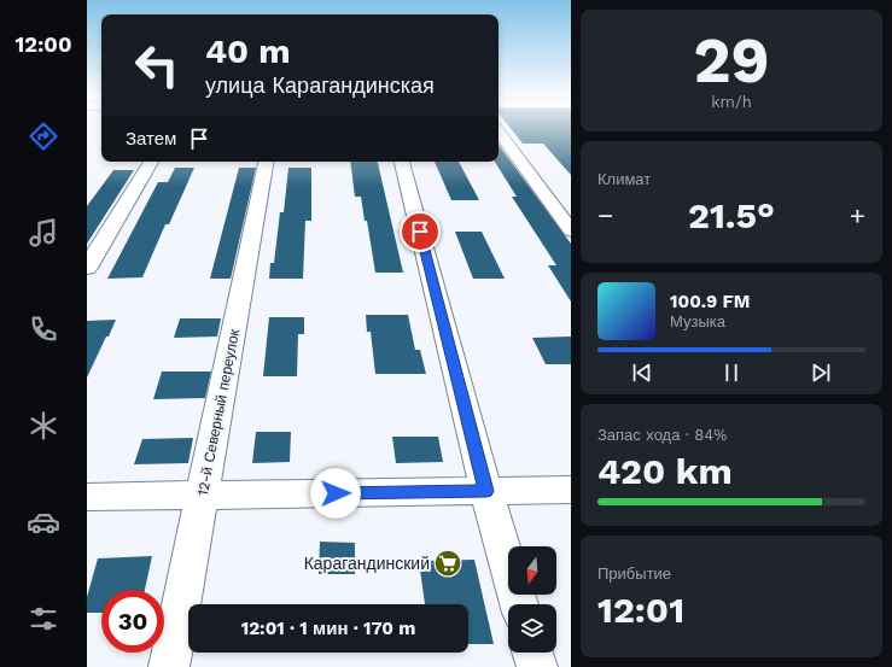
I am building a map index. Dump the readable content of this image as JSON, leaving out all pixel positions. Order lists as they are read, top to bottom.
{
  "streets": {
    "street": ["12-й Северный переулок"]
  },
  "places": {
    "supermarket": ["Карагандинский"]
  },
  "north": "bottom",
  "page": {
    "tabs": "12:00",
    "tile": [
      ["29", "km/h"],
      "Климат",
      ["Запас хода · 84%", "420 km"],
      ["Прибытие", "12:01"]
    ],
    "turn": ["40 m", "улица Карагандинская"],
    "then": "Затем",
    "heat": ["−", "21.5°", "+"],
    "song": ["100.9 FM", "Музыка"],
    "limit": "30",
    "trip": "12:01 · 1 мин · 170 m"
  }
}
